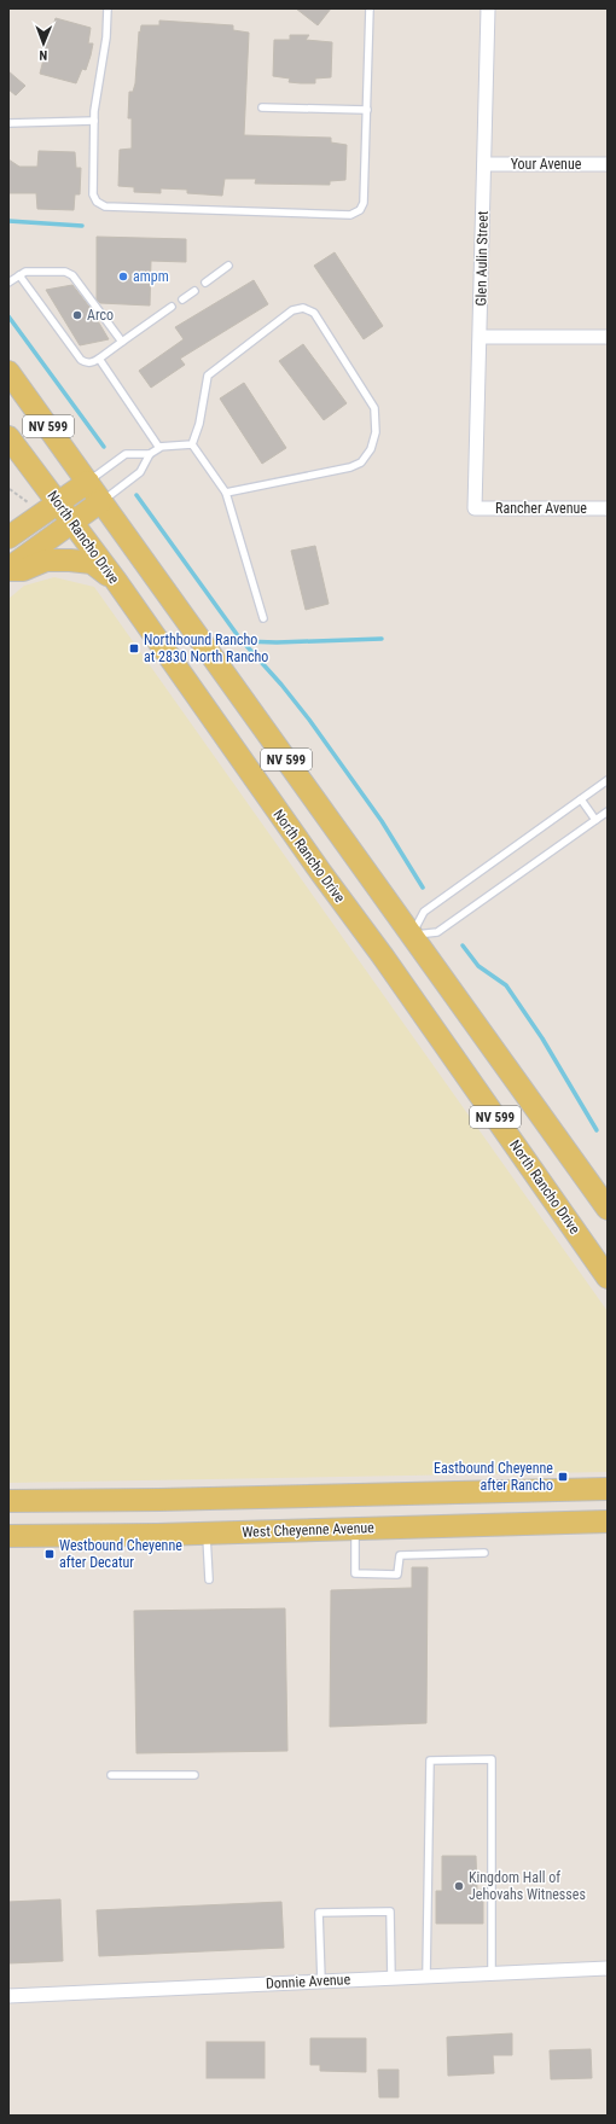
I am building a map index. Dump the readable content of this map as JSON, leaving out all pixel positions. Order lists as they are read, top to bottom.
{
  "streets": {
    "main road": ["NV 599", "North Rancho Drive", "West Cheyenne Avenue"],
    "street": [
      "Your Avenue",
      "Glen Aulin Street",
      "Rancher Avenue",
      "Donnie Avenue"
    ]
  },
  "crossings": [
    ["Your Avenue", "Glen Aulin Street"],
    ["Glen Aulin Street", "Rancher Avenue"]
  ],
  "places": {
    "other": ["ampm", "Arco", "Kingdom Hall of Jehovahs Witnesses"],
    "transit": ["Northbound Rancho at 2830 North Rancho", "Eastbound Cheyenne after Rancho", "Westbound Cheyenne after Decatur"]
  },
  "north": "bottom"
}
